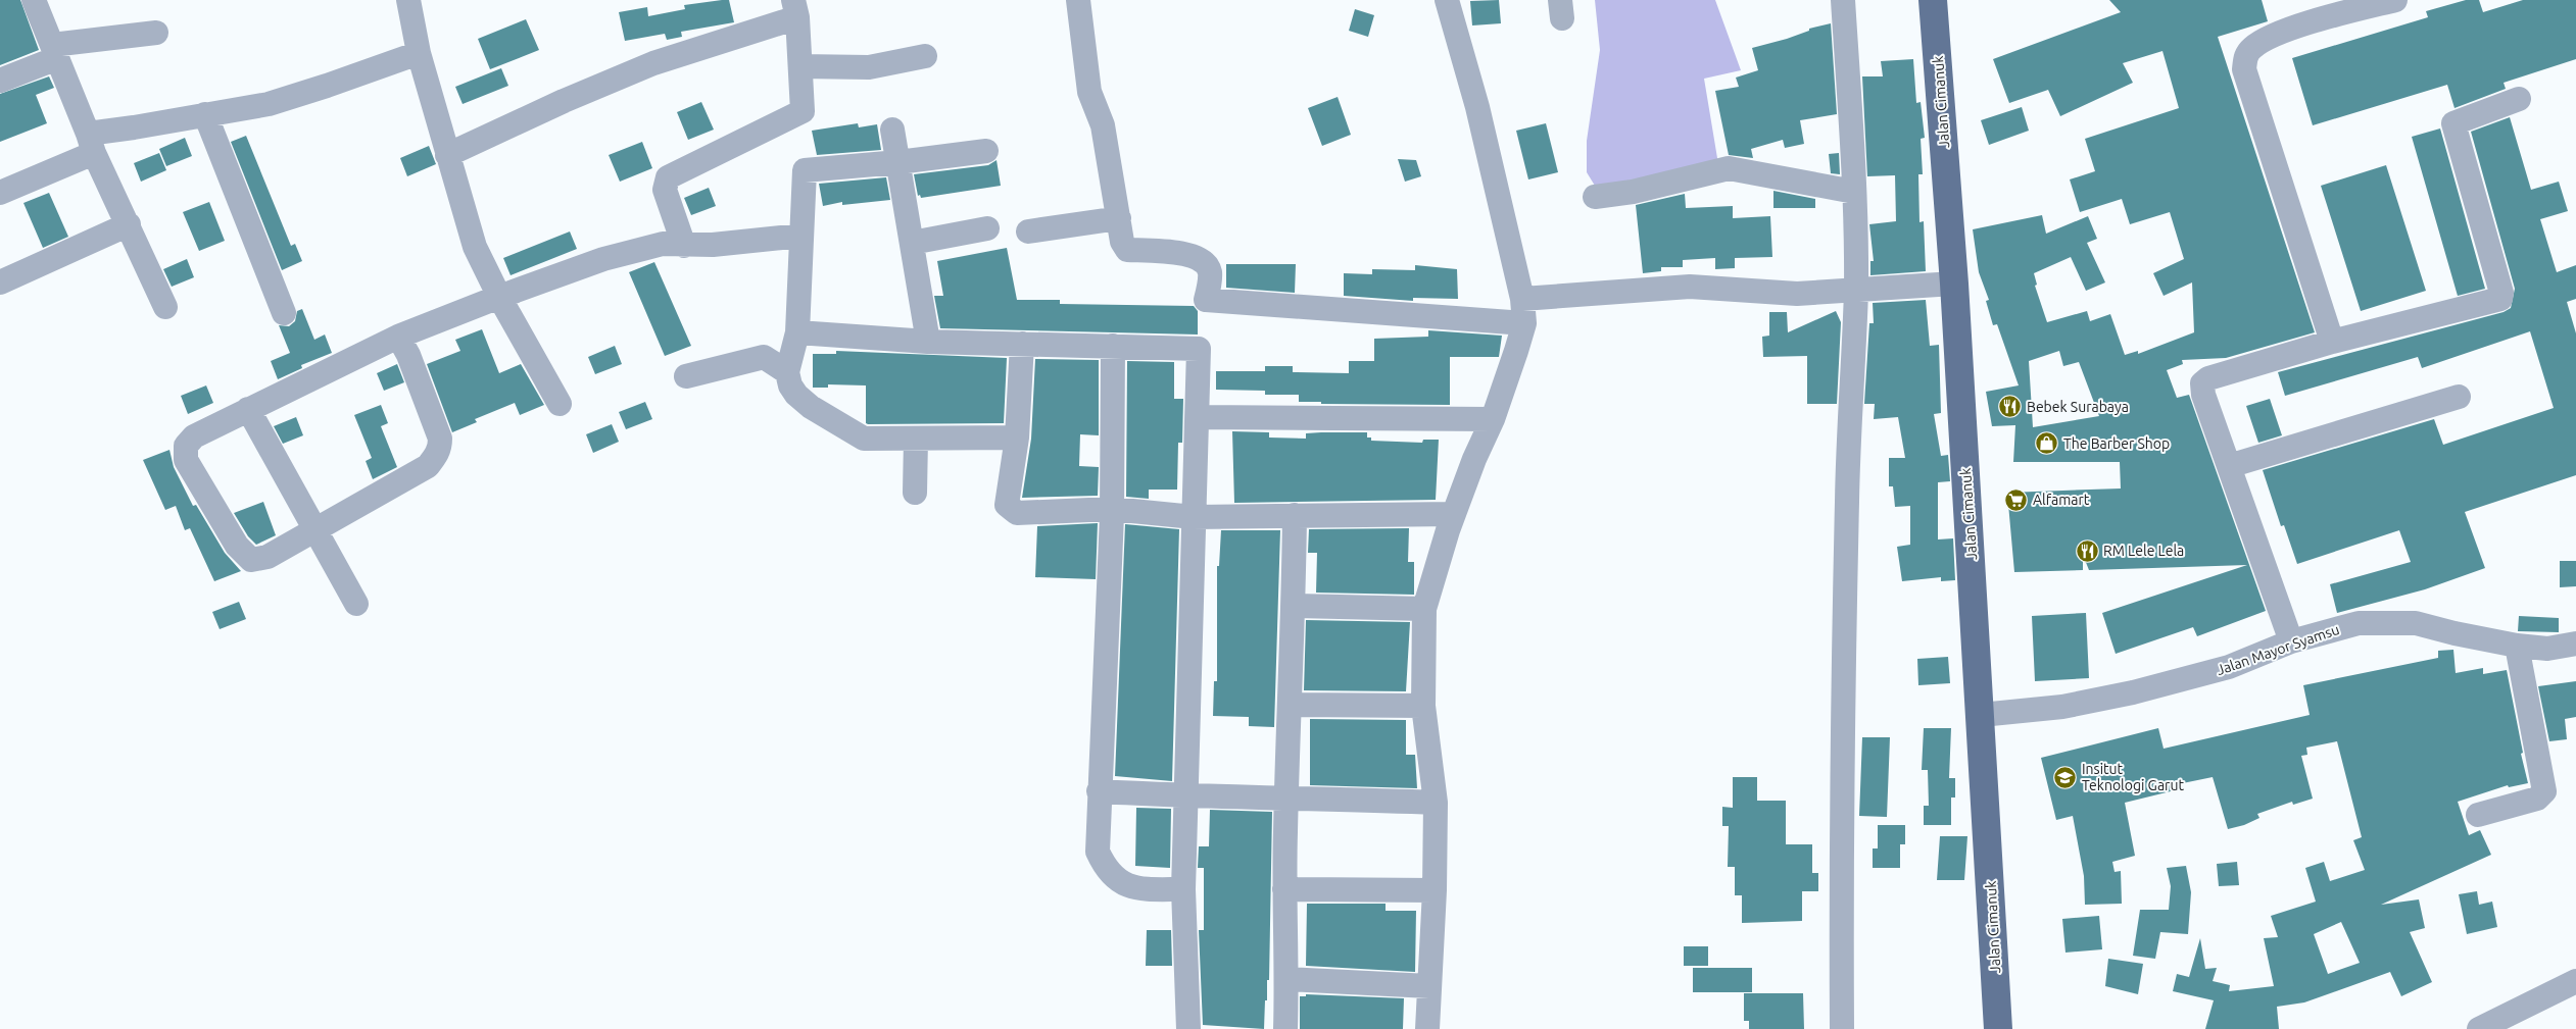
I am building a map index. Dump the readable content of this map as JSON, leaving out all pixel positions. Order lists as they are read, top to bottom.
{
  "streets": {
    "main road": ["Jalan Cimanuk"],
    "street": ["Jalan Mayor Syamsu"]
  },
  "crossings": [
    ["Jalan Cimanuk", "Jalan Mayor Syamsu"]
  ],
  "places": {
    "restaurant": ["Bebek Surabaya", "RM Lele Lela"],
    "shop": ["The Barber Shop"],
    "supermarket": ["Alfamart"],
    "school or university": ["Insitut Teknologi Garut"]
  }
}
